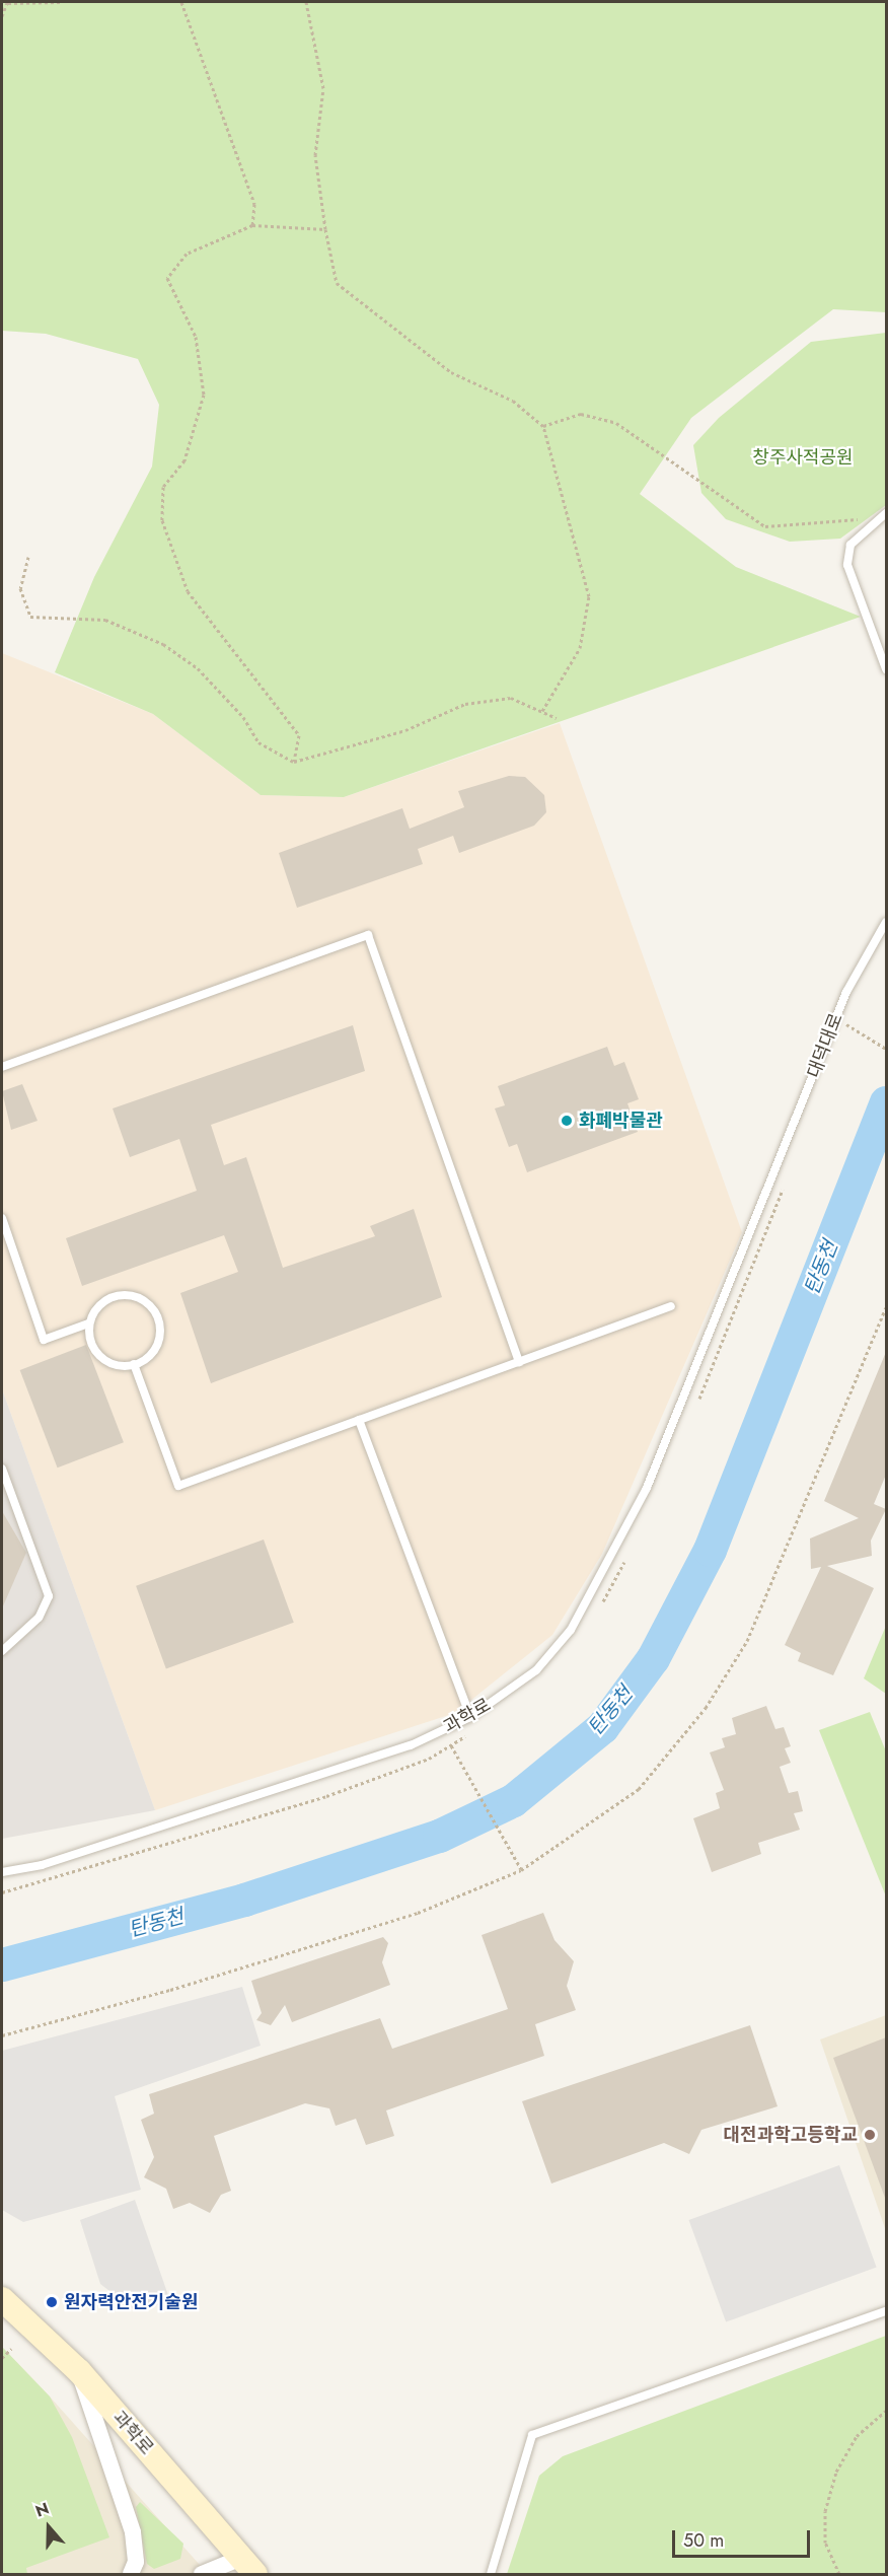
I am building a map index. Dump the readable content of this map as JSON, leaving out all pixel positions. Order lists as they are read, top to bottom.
{
  "streets": {
    "main road": ["과학로"],
    "lane": ["대덕대로"]
  },
  "crossings": [
    ["대덕대로", "과학로"]
  ],
  "water": ["탄동천"],
  "parks": ["창주사적공원"],
  "places": ["화폐박물관", "대전과학고등학교", "원자력안전기술원"],
  "scale_bar": "50 m",
  "north": "top"
}
